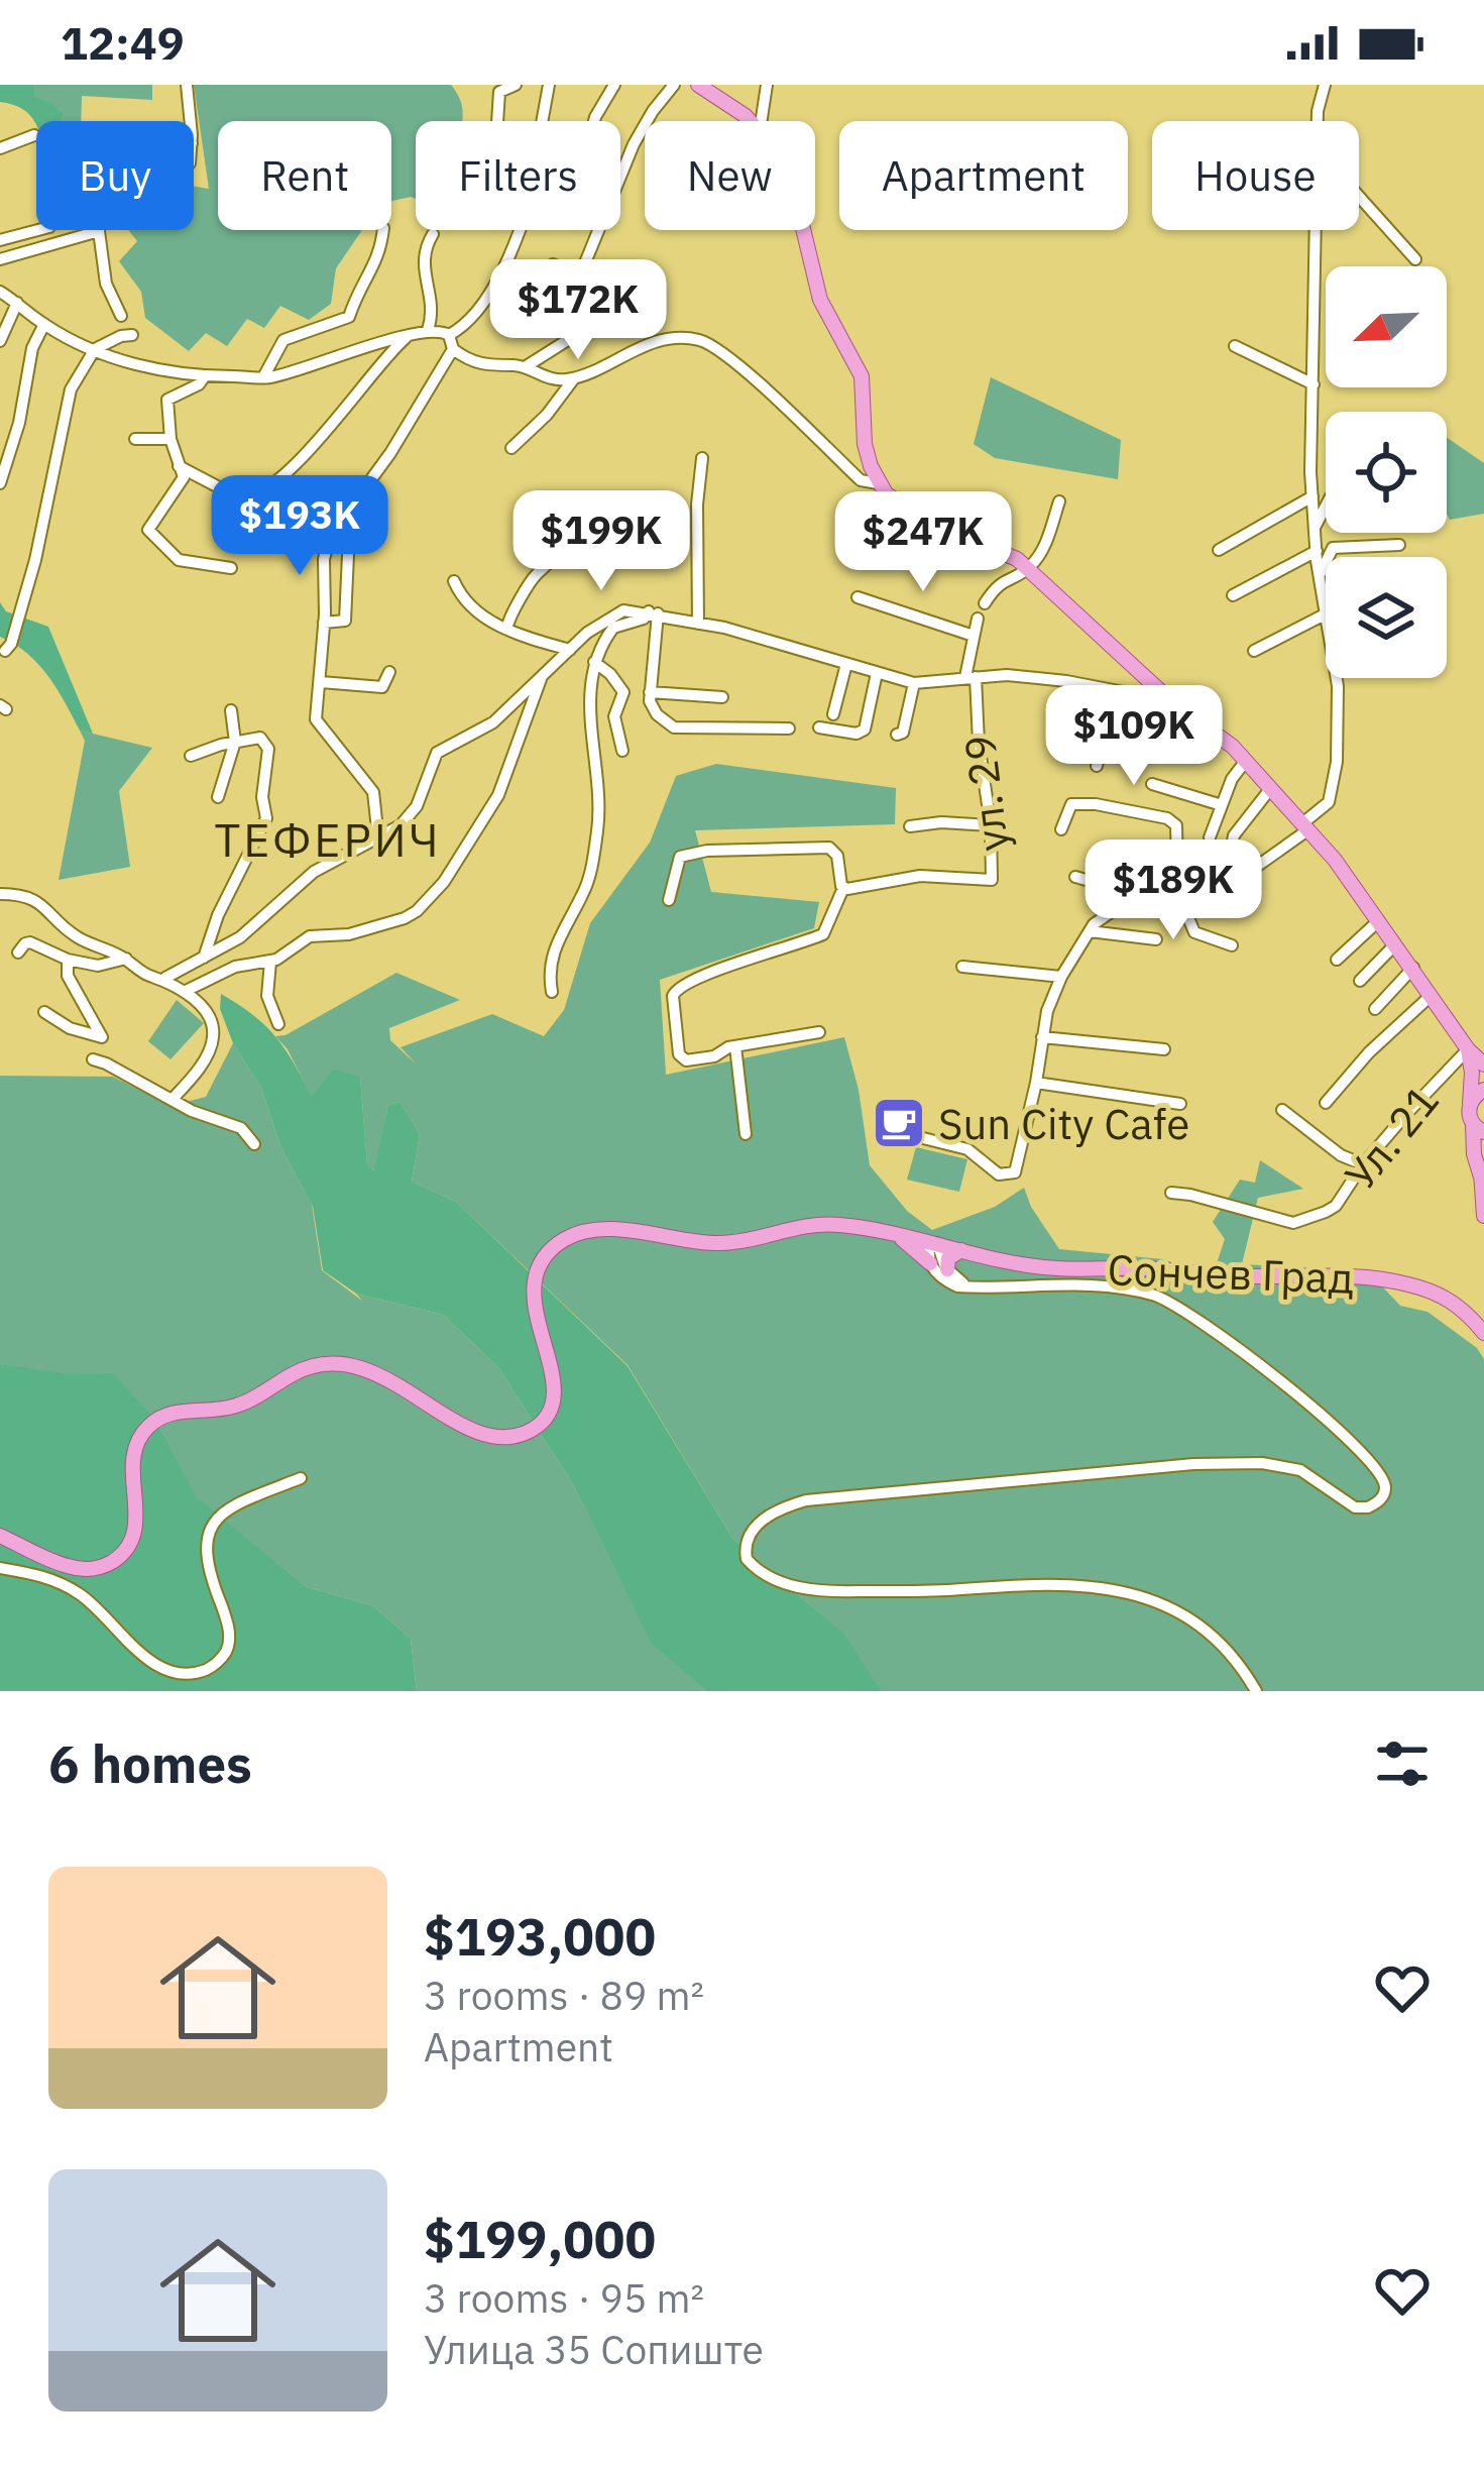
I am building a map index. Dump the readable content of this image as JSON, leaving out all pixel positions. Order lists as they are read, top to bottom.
{
  "streets": {
    "main road": ["Сончев Град"],
    "street": ["ул. 29", "Ул. 21"]
  },
  "districts": ["ТЕФЕРИЧ"],
  "places": {
    "cafe": ["Sun City Cafe"]
  },
  "north": "bottom left",
  "page": {
    "status": "12:49",
    "chip": [
      "Buy",
      "Rent",
      "Filters",
      "New",
      "Apartment",
      "House"
    ],
    "price": [
      "$172K",
      "$193K",
      "$199K",
      "$247K",
      "$109K",
      "$189K"
    ],
    "heading": "6 homes",
    "list": [
      {
        "name": "$193,000",
        "note": "3 rooms · 89 m² · Apartment"
      },
      {
        "name": "$199,000",
        "note": "3 rooms · 95 m² · Улица 35 Сопиште"
      }
    ]
  }
}
